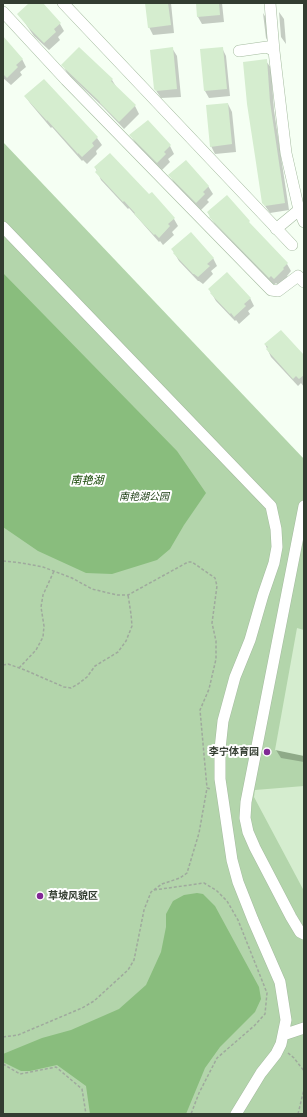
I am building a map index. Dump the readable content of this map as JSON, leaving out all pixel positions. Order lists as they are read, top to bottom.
{
  "water": ["南艳湖"],
  "parks": ["南艳湖公园"],
  "places": ["李宁体育园", "草坡风貌区"]
}
